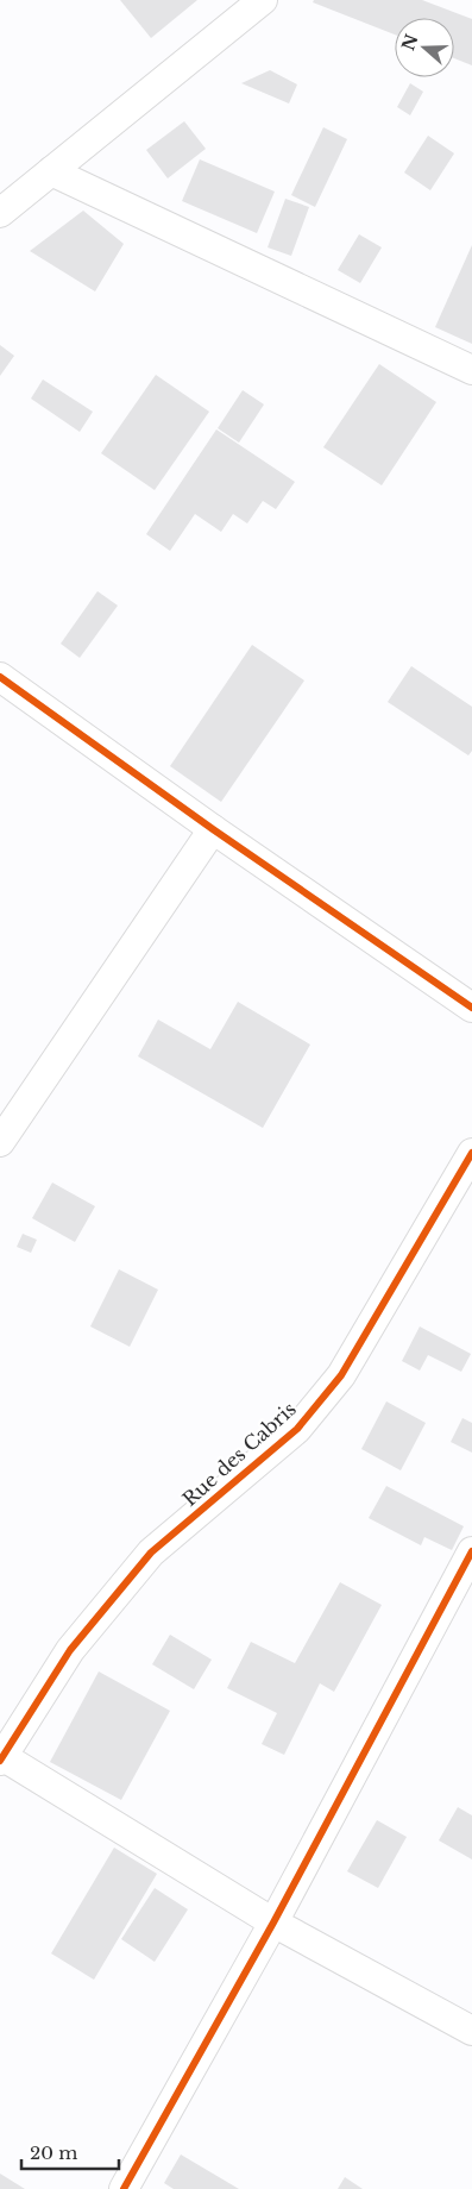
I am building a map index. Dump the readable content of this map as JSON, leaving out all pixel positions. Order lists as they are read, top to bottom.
{
  "streets": {
    "street": ["Rue des Cabris"]
  },
  "scale_bar": "20 m",
  "north": "left"
}
